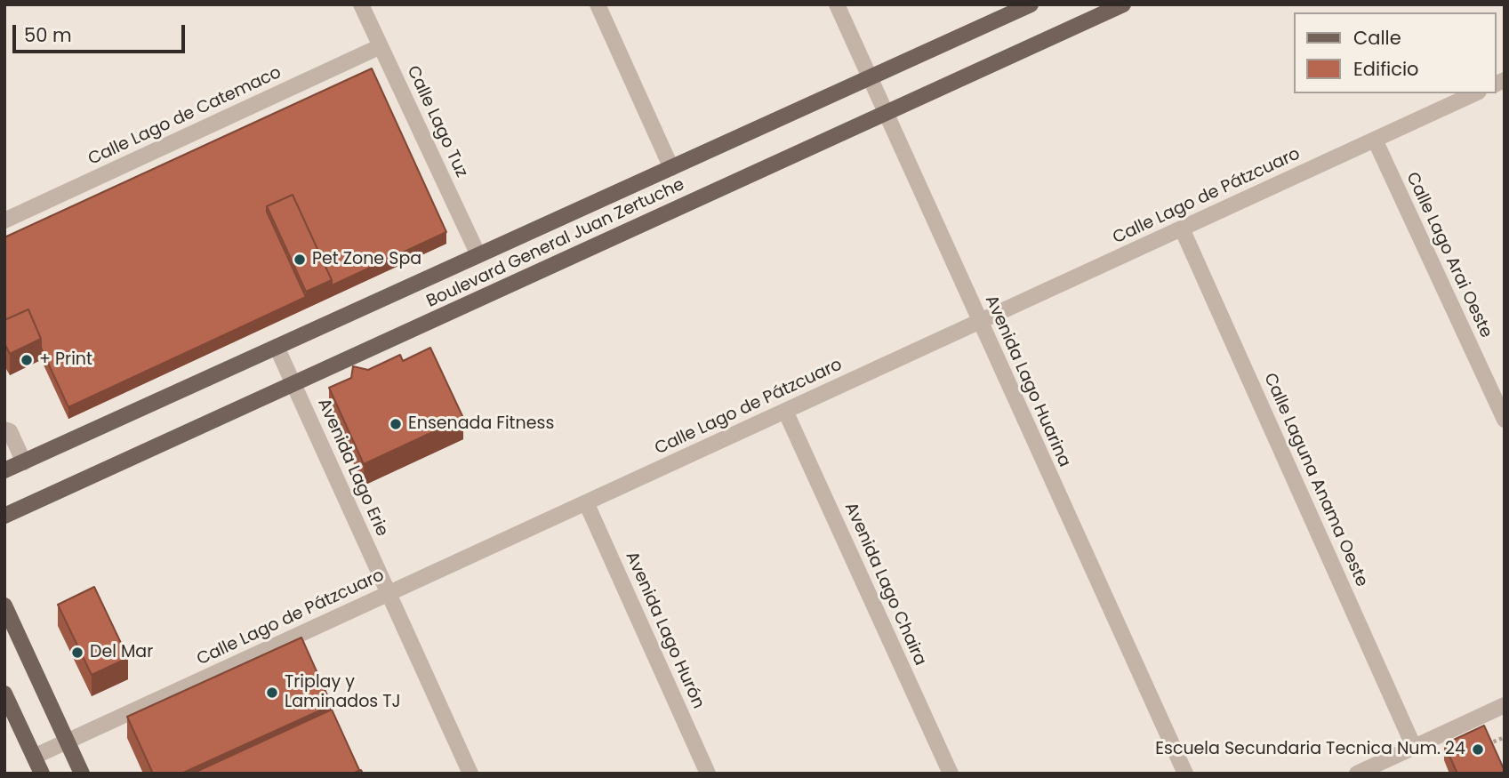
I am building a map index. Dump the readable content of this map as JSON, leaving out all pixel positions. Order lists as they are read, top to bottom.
{
  "streets": {
    "main road": ["Boulevard General Juan Zertuche"],
    "street": [
      "Calle Lago de Catemaco",
      "Calle Lago Tuz",
      "Calle Lago de Pátzcuaro",
      "Calle Lago Arai Oeste",
      "Avenida Lago Huarina",
      "Avenida Lago Erie",
      "Calle Laguna Anama Oeste",
      "Avenida Lago Chaira",
      "Avenida Lago Hurón"
    ]
  },
  "crossings": [
    ["Calle Lago de Catemaco", "Calle Lago Tuz"],
    ["Calle Lago Tuz", "Boulevard General Juan Zertuche"],
    ["Calle Lago de Pátzcuaro", "Calle Lago Arai Oeste"],
    ["Calle Lago de Pátzcuaro", "Avenida Lago Huarina"],
    ["Calle Lago de Pátzcuaro", "Avenida Lago Erie"],
    ["Calle Lago de Pátzcuaro", "Calle Laguna Anama Oeste"],
    ["Calle Lago de Pátzcuaro", "Avenida Lago Chaira"],
    ["Calle Lago de Pátzcuaro", "Avenida Lago Hurón"],
    ["Boulevard General Juan Zertuche", "Avenida Lago Huarina"],
    ["Boulevard General Juan Zertuche", "Avenida Lago Erie"]
  ],
  "places": [
    "Pet Zone Spa",
    "+ Print",
    "Ensenada Fitness",
    "Del Mar",
    "Triplay y Laminados TJ",
    "Escuela Secundaria Tecnica Num. 24"
  ],
  "legend": ["Calle", "Edificio"],
  "scale_bar": "50 m"
}
